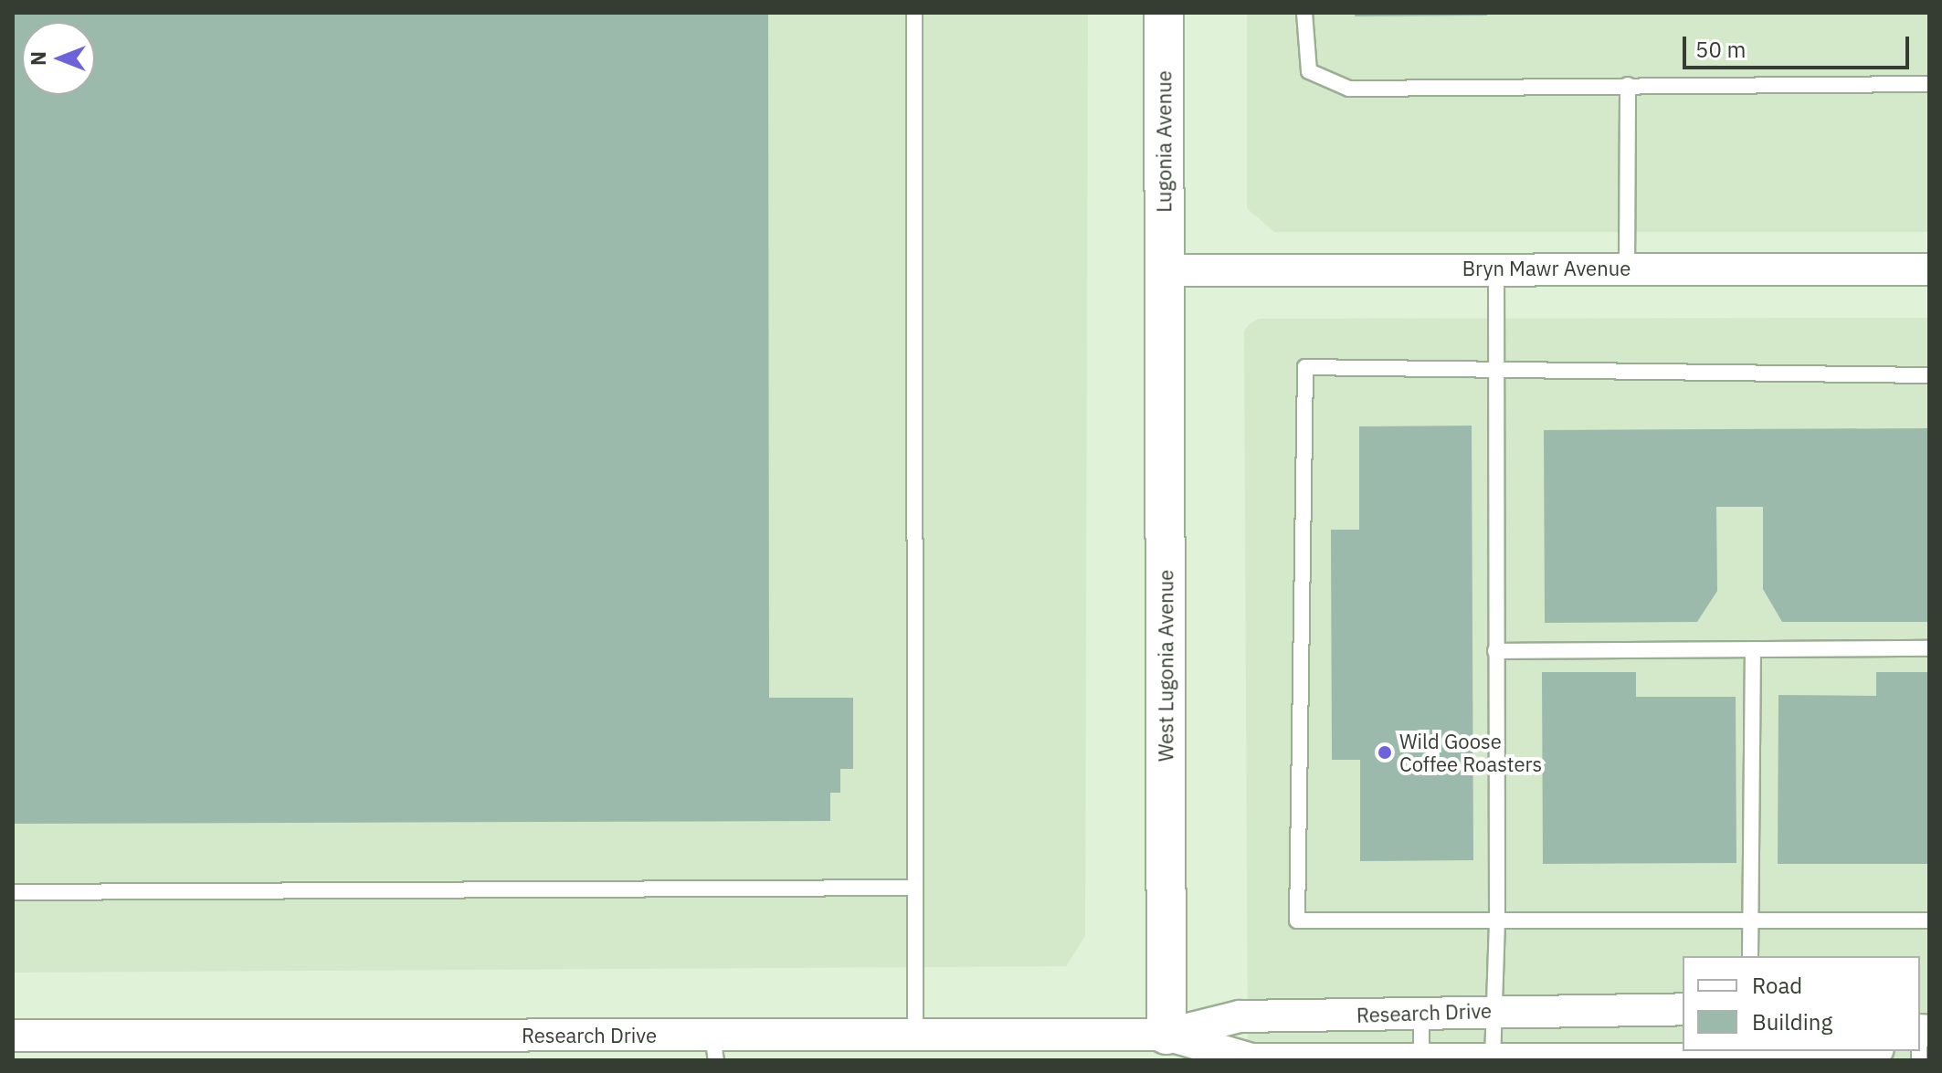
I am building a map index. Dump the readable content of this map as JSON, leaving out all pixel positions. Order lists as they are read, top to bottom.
{
  "streets": {
    "street": [
      "Lugonia Avenue",
      "Bryn Mawr Avenue",
      "West Lugonia Avenue",
      "Research Drive"
    ]
  },
  "crossings": [
    ["Lugonia Avenue", "Bryn Mawr Avenue"],
    ["Lugonia Avenue", "West Lugonia Avenue"],
    ["Bryn Mawr Avenue", "West Lugonia Avenue"],
    ["West Lugonia Avenue", "Research Drive"]
  ],
  "places": ["Wild Goose Coffee Roasters"],
  "legend": ["Road", "Building"],
  "scale_bar": "50 m",
  "north": "left"
}
